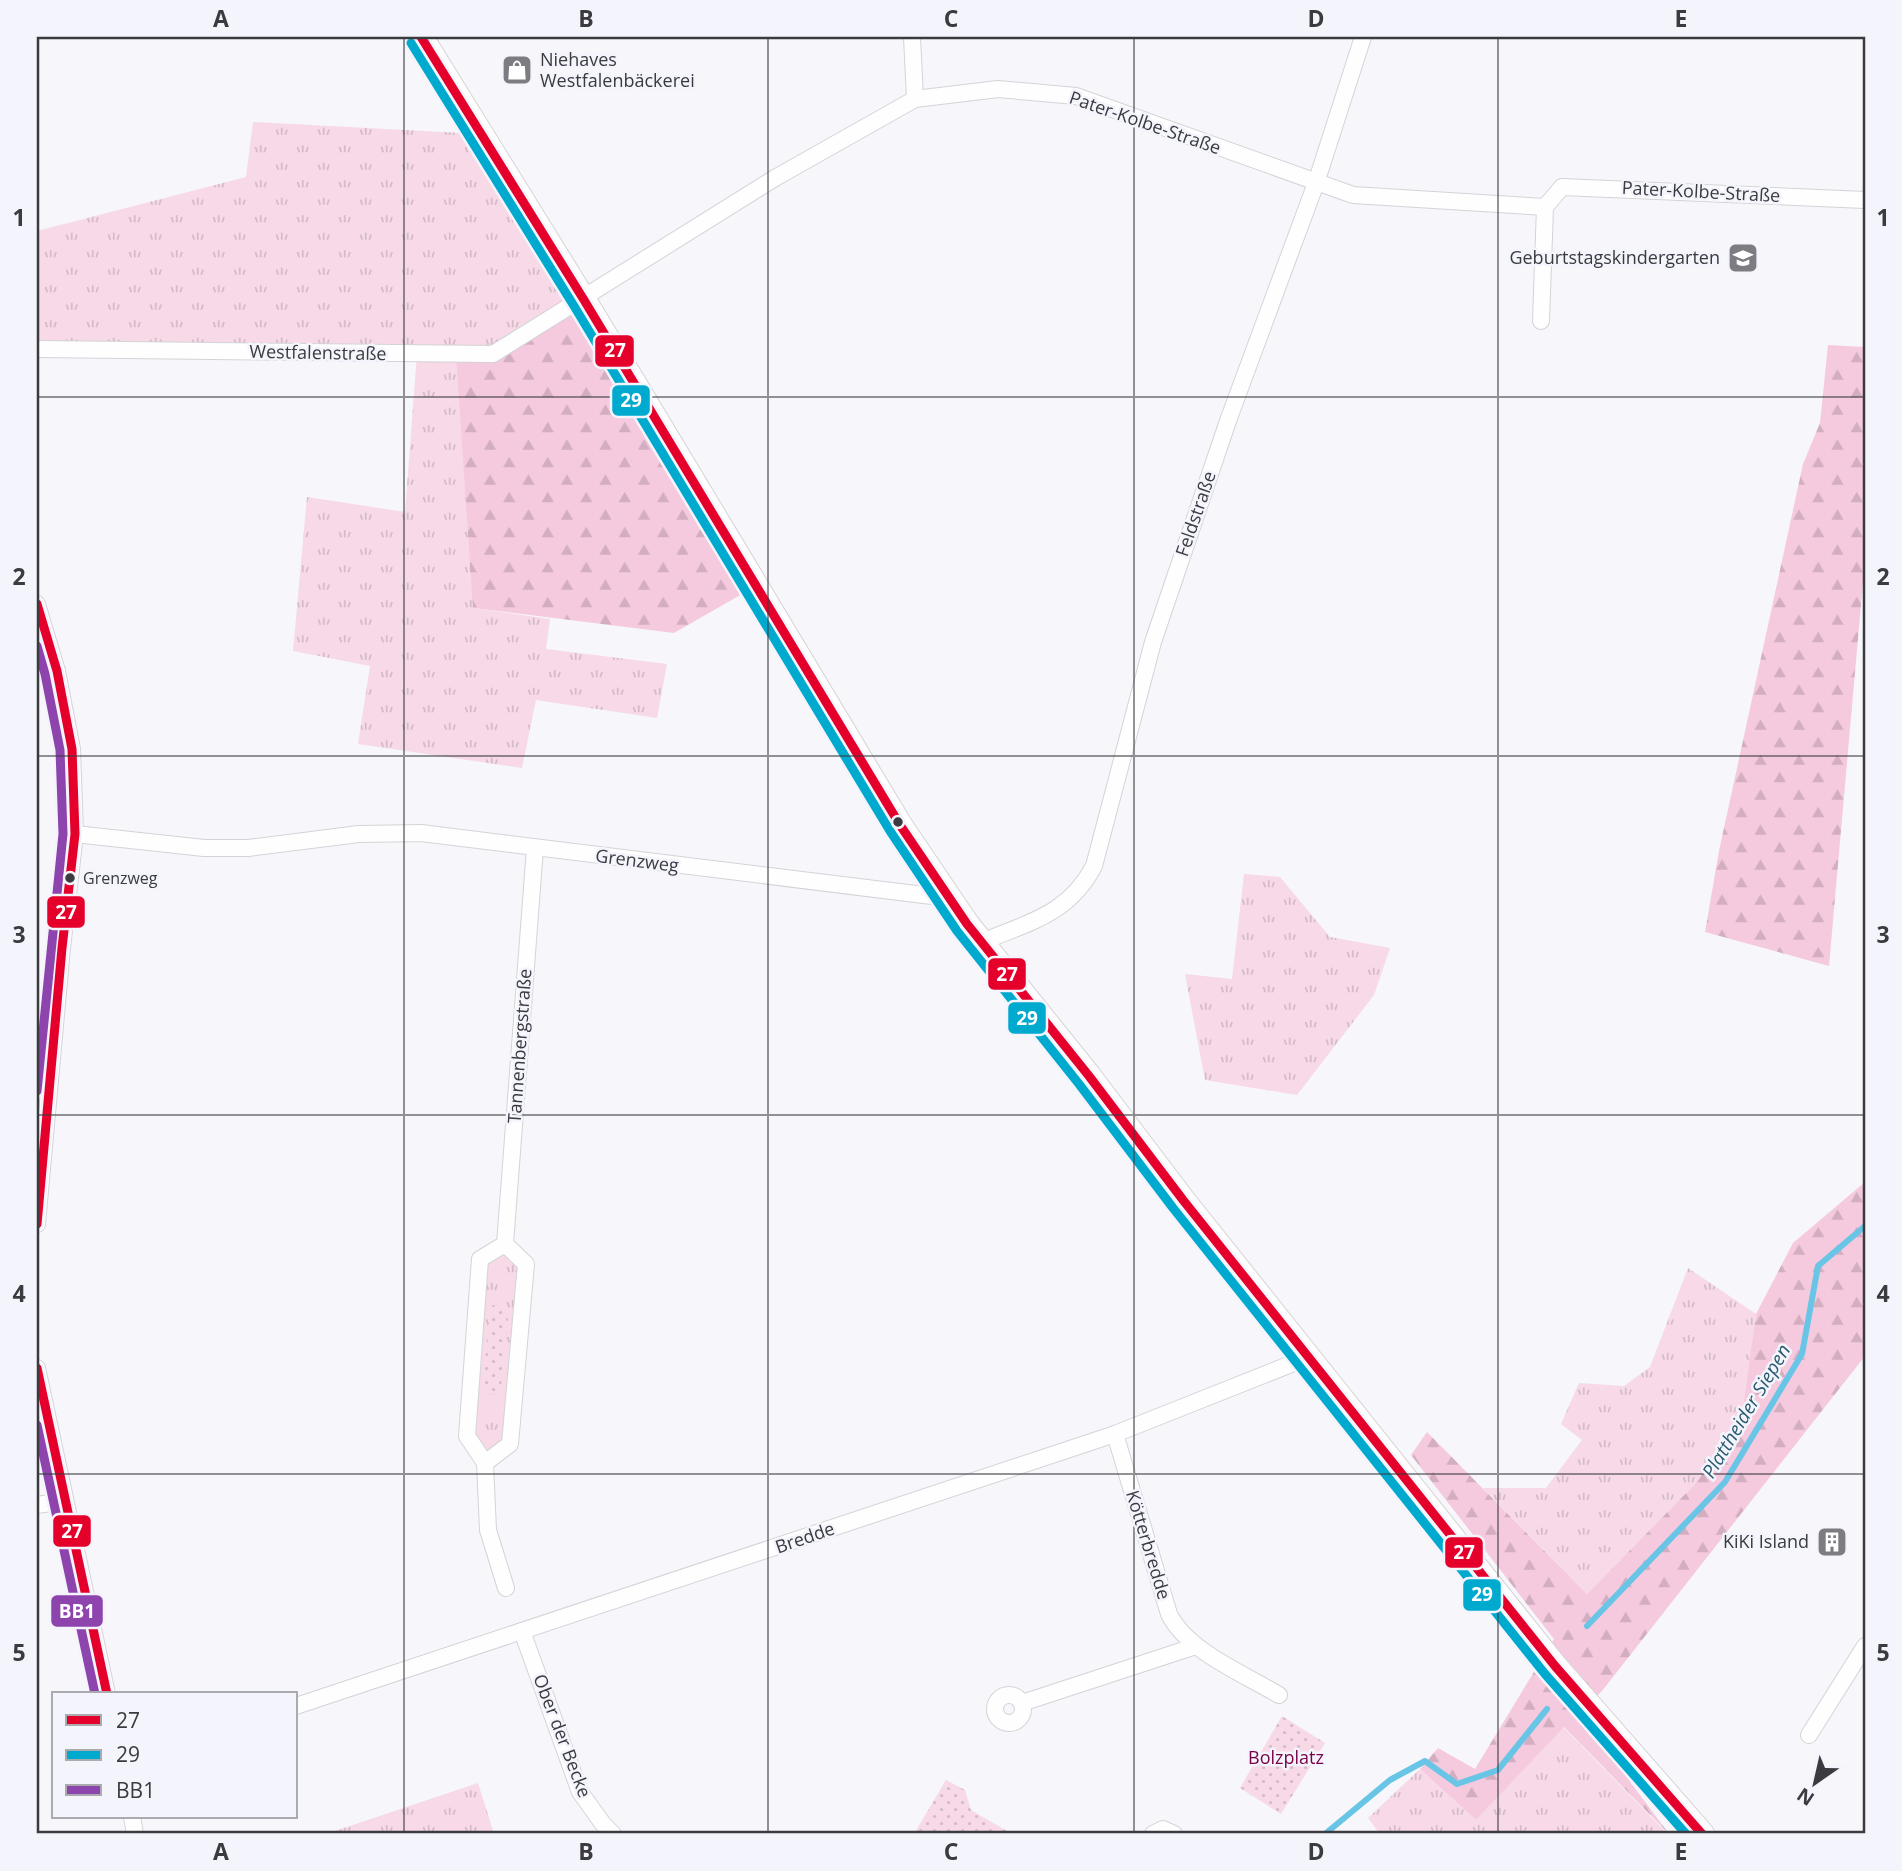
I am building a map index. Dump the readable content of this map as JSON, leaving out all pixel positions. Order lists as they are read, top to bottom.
{
  "streets": {
    "street": [
      "Pater-Kolbe-Straße",
      "Westfalenstraße",
      "Feldstraße",
      "Grenzweg",
      "Tannenbergstraße",
      "Bredde",
      "Kötterbredde",
      "Ober der Becke"
    ]
  },
  "crossings": [
    ["Pater-Kolbe-Straße", "Westfalenstraße"],
    ["Pater-Kolbe-Straße", "Feldstraße"],
    ["Grenzweg", "Tannenbergstraße"],
    ["Bredde", "Kötterbredde"],
    ["Bredde", "Ober der Becke"]
  ],
  "water": ["Plattheider Siepen"],
  "parks": ["Bolzplatz"],
  "places": {
    "shop": ["Niehaves Westfalenbäckerei"],
    "school or university": ["Geburtstagskindergarten"],
    "other": ["Grenzweg"],
    "building": ["KiKi Island"]
  },
  "lines": ["transit line 27", "transit line 29", "transit line BB1"],
  "legend": ["27", "29", "BB1"],
  "north": "bottom left",
  "grid": {
    "columns": [
      "A",
      "B",
      "C",
      "D",
      "E"
    ],
    "rows": [
      "1",
      "2",
      "3",
      "4",
      "5"
    ]
  }
}
